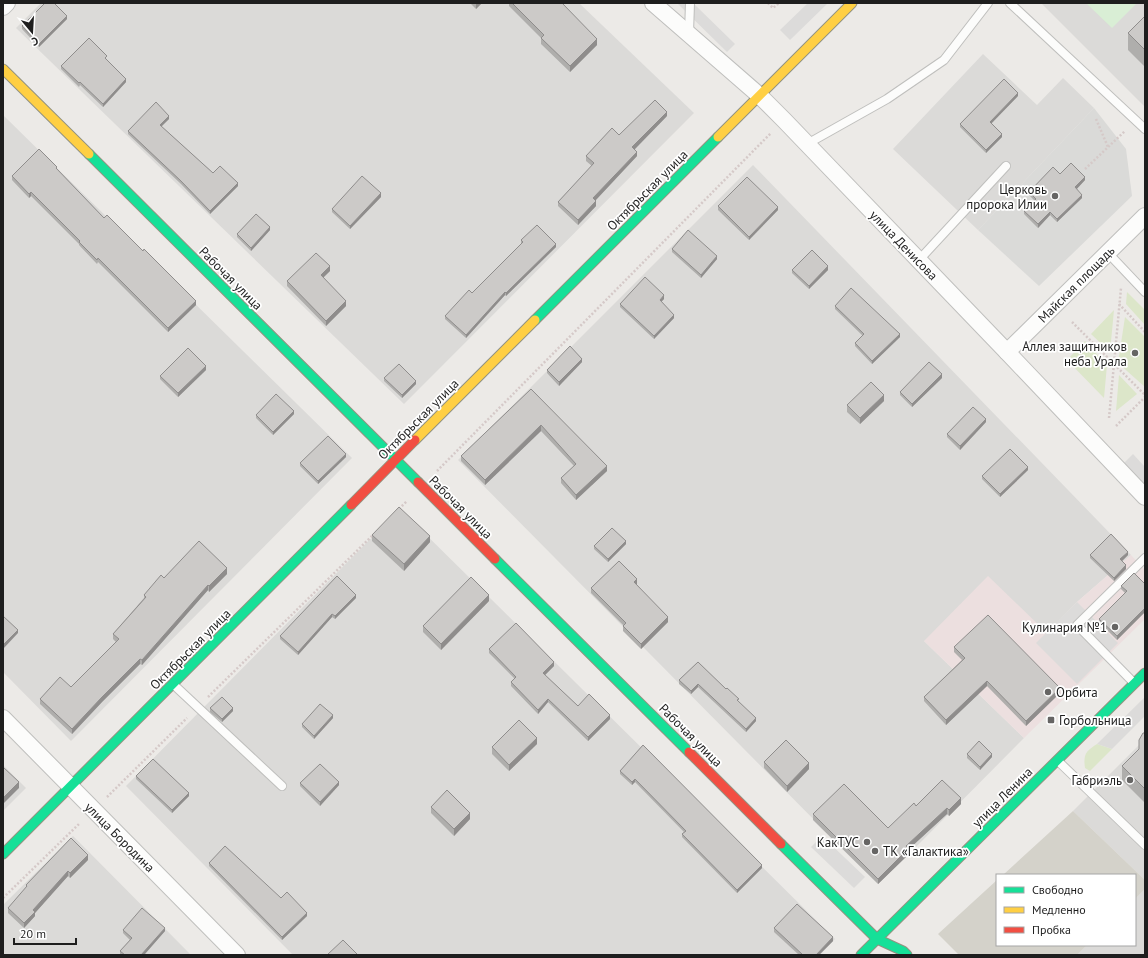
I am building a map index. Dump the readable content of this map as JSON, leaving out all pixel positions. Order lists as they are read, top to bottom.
{
  "streets": {
    "street": [
      "Октябрьская улица",
      "улица Денисова",
      "Рабочая улица",
      "Майская площадь",
      "улица Ленина",
      "улица Бородина"
    ]
  },
  "crossings": [
    ["Октябрьская улица", "улица Денисова"],
    ["Октябрьская улица", "Рабочая улица"],
    ["Октябрьская улица", "улица Бородина"],
    ["улица Денисова", "Майская площадь"],
    ["Рабочая улица", "улица Ленина"]
  ],
  "places": {
    "other": [
      "Церковь пророка Илии",
      "Аллея защитников неба Урала",
      "Кулинария №1",
      "Орбита",
      "Габриэль",
      "КакТУС",
      "ТК «Галактика»"
    ],
    "transit": ["Горбольница"]
  },
  "legend": ["Свободно", "Медленно", "Пробка"],
  "scale_bar": "20 m",
  "north": "bottom"
}
